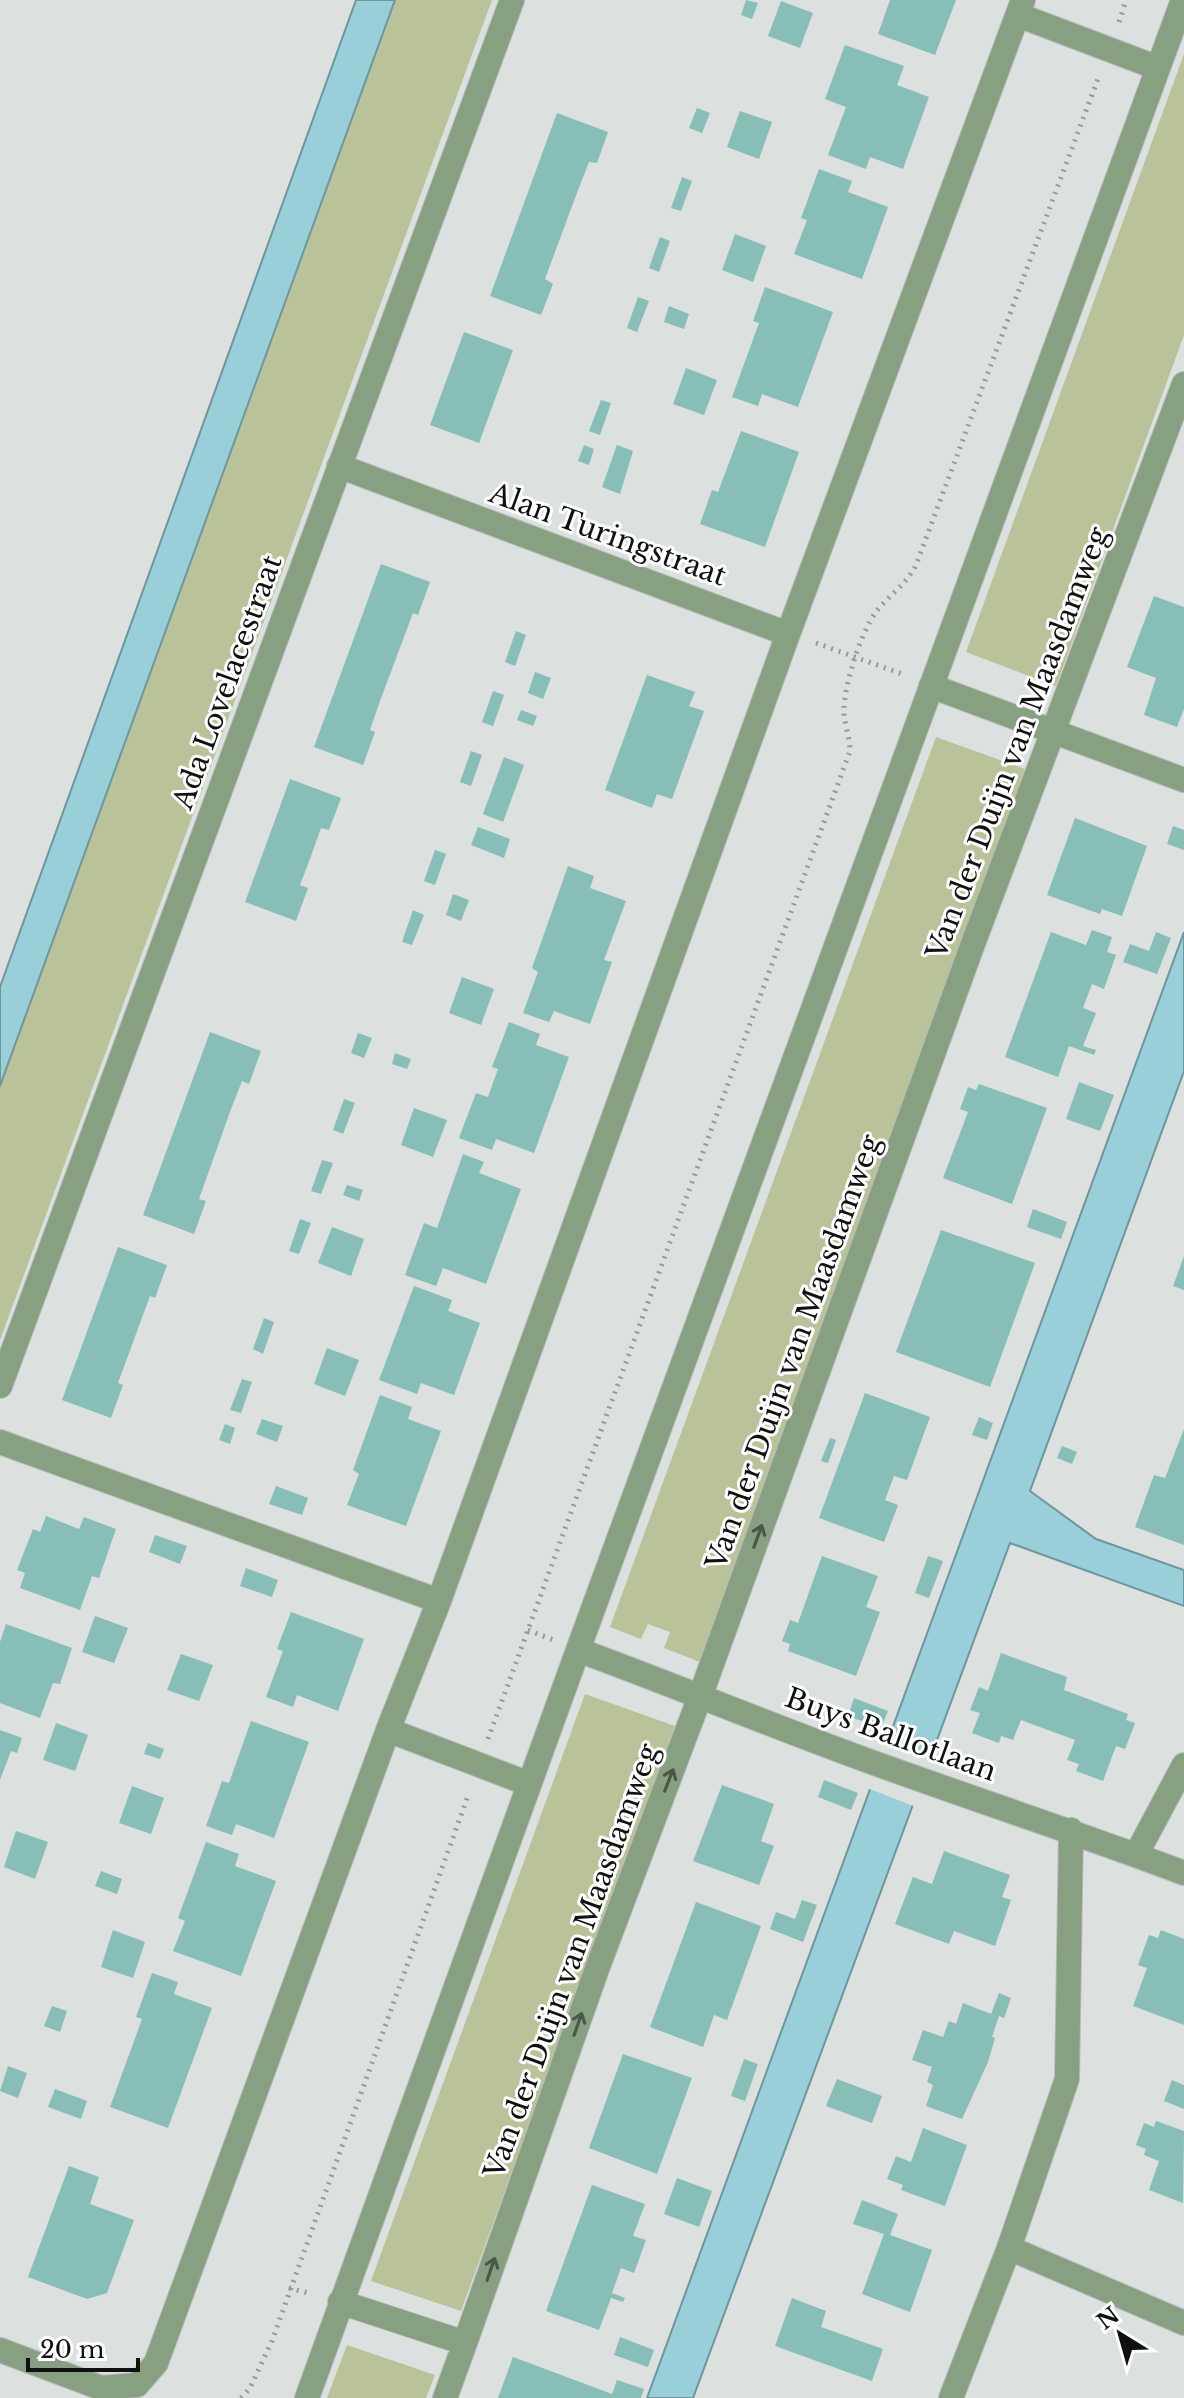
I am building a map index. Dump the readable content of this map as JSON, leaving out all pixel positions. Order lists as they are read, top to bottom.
{
  "streets": {
    "street": [
      "Alan Turingstraat",
      "Ada Lovelacestraat",
      "Van der Duijn van Maasdamweg",
      "Buys Ballotlaan"
    ]
  },
  "crossings": [
    ["Alan Turingstraat", "Ada Lovelacestraat"],
    ["Van der Duijn van Maasdamweg", "Buys Ballotlaan"]
  ],
  "scale_bar": "20 m",
  "north": "top left"
}
